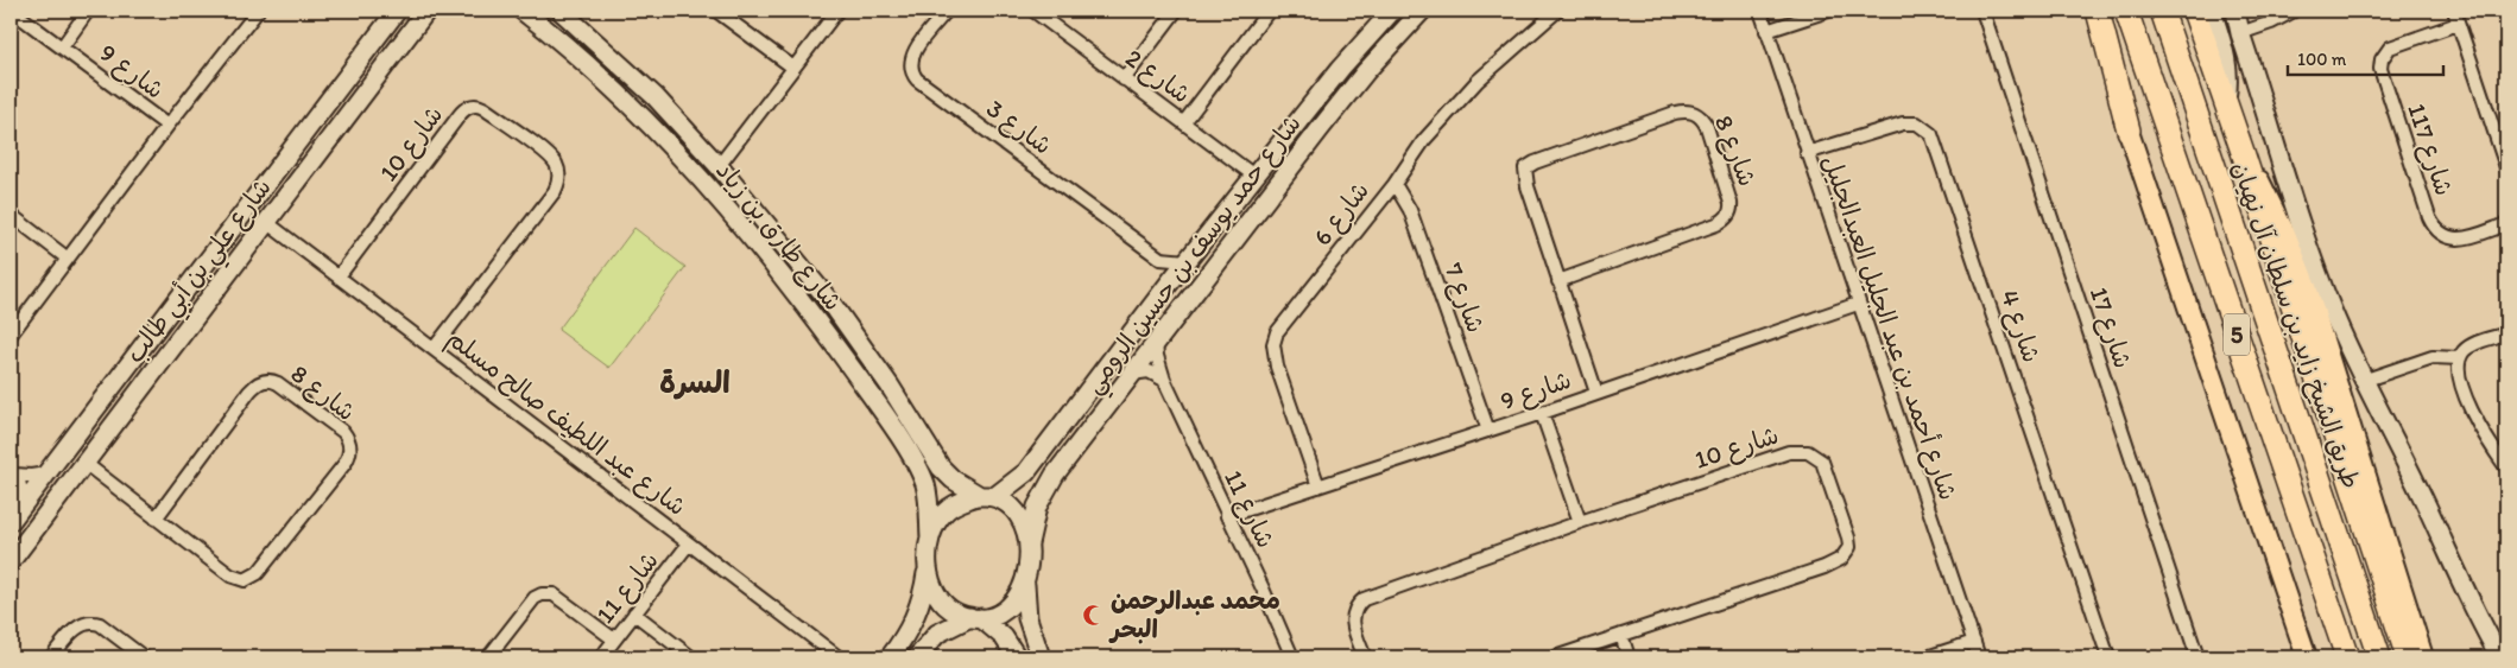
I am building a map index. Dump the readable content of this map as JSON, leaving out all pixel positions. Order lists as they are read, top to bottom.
{
  "streets": {
    "highway": ["طريق الشيخ زايد بن سلطان آل نهيان", "5"],
    "street": [
      "شارع 9",
      "شارع 2",
      "شارع 3",
      "شارع 10",
      "شارع 117",
      "شارع 8",
      "شارع 6",
      "شارع طارق بن زياد",
      "شارع حمد يوسف بن حسين الرومي",
      "شارع علي بن أبي طالب",
      "شارع 7",
      "شارع 4",
      "شارع أحمد بن عبد الجليل العبدالجليل",
      "شارع 17",
      "شارع عبد اللطيف صالح مسلم",
      "شارع 11"
    ]
  },
  "crossings": [
    ["شارع 9", "شارع 8"],
    ["شارع 9", "شارع 6"],
    ["شارع 9", "شارع 7"],
    ["شارع 9", "شارع أحمد بن عبد الجليل العبدالجليل"],
    ["شارع 9", "شارع 11"],
    ["شارع 2", "شارع حمد يوسف بن حسين الرومي"],
    ["شارع 10", "شارع عبد اللطيف صالح مسلم"],
    ["شارع 8", "شارع علي بن أبي طالب"],
    ["شارع 6", "شارع 7"],
    ["شارع طارق بن زياد", "شارع حمد يوسف بن حسين الرومي"],
    ["شارع حمد يوسف بن حسين الرومي", "شارع 11"],
    ["شارع علي بن أبي طالب", "شارع عبد اللطيف صالح مسلم"],
    ["شارع 4", "شارع أحمد بن عبد الجليل العبدالجليل"],
    ["شارع عبد اللطيف صالح مسلم", "شارع 11"]
  ],
  "districts": ["السرة"],
  "places": {
    "mosque": ["محمد عبدالرحمن البحر"]
  },
  "scale_bar": "100 m"
}
